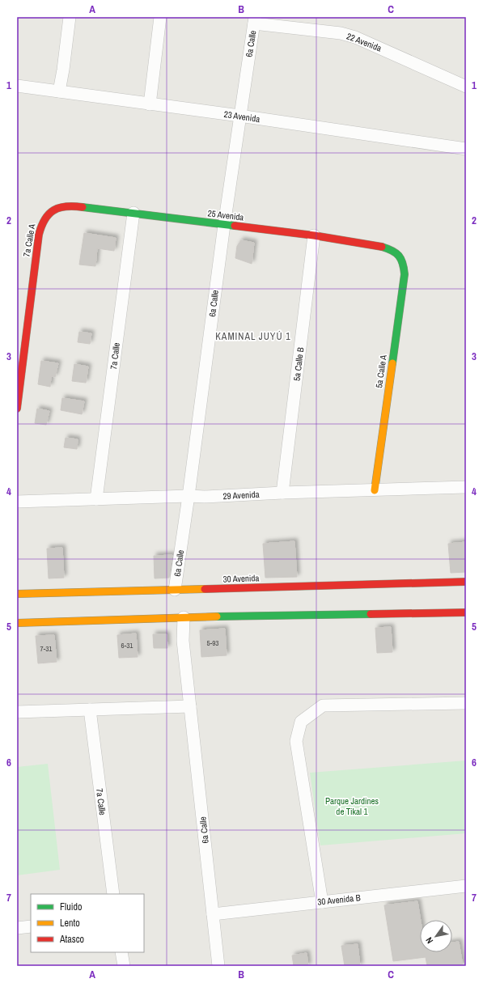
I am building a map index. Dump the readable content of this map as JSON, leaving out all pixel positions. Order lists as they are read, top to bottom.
{
  "streets": {
    "street": [
      "22 Avenida",
      "6a Calle",
      "23 Avenida",
      "25 Avenida",
      "7a Calle A",
      "7a Calle",
      "5a Calle B",
      "5a Calle A",
      "29 Avenida",
      "30 Avenida",
      "30 Avenida B"
    ]
  },
  "crossings": [
    ["22 Avenida", "6a Calle"],
    ["6a Calle", "23 Avenida"],
    ["6a Calle", "25 Avenida"],
    ["6a Calle", "29 Avenida"],
    ["6a Calle", "30 Avenida"],
    ["6a Calle", "30 Avenida B"],
    ["25 Avenida", "7a Calle A"],
    ["25 Avenida", "7a Calle"],
    ["25 Avenida", "5a Calle B"],
    ["25 Avenida", "5a Calle A"],
    ["7a Calle", "29 Avenida"],
    ["5a Calle B", "29 Avenida"],
    ["5a Calle A", "29 Avenida"]
  ],
  "districts": ["KAMINAL JUYÚ 1"],
  "parks": ["Parque Jardines de Tikal 1"],
  "house_numbers": ["5-93", "6-31", "7-31"],
  "legend": ["Fluido", "Lento", "Atasco"],
  "north": "bottom left",
  "grid": {
    "columns": ["A", "B", "C"],
    "rows": [
      "1",
      "2",
      "3",
      "4",
      "5",
      "6",
      "7"
    ]
  }
}
